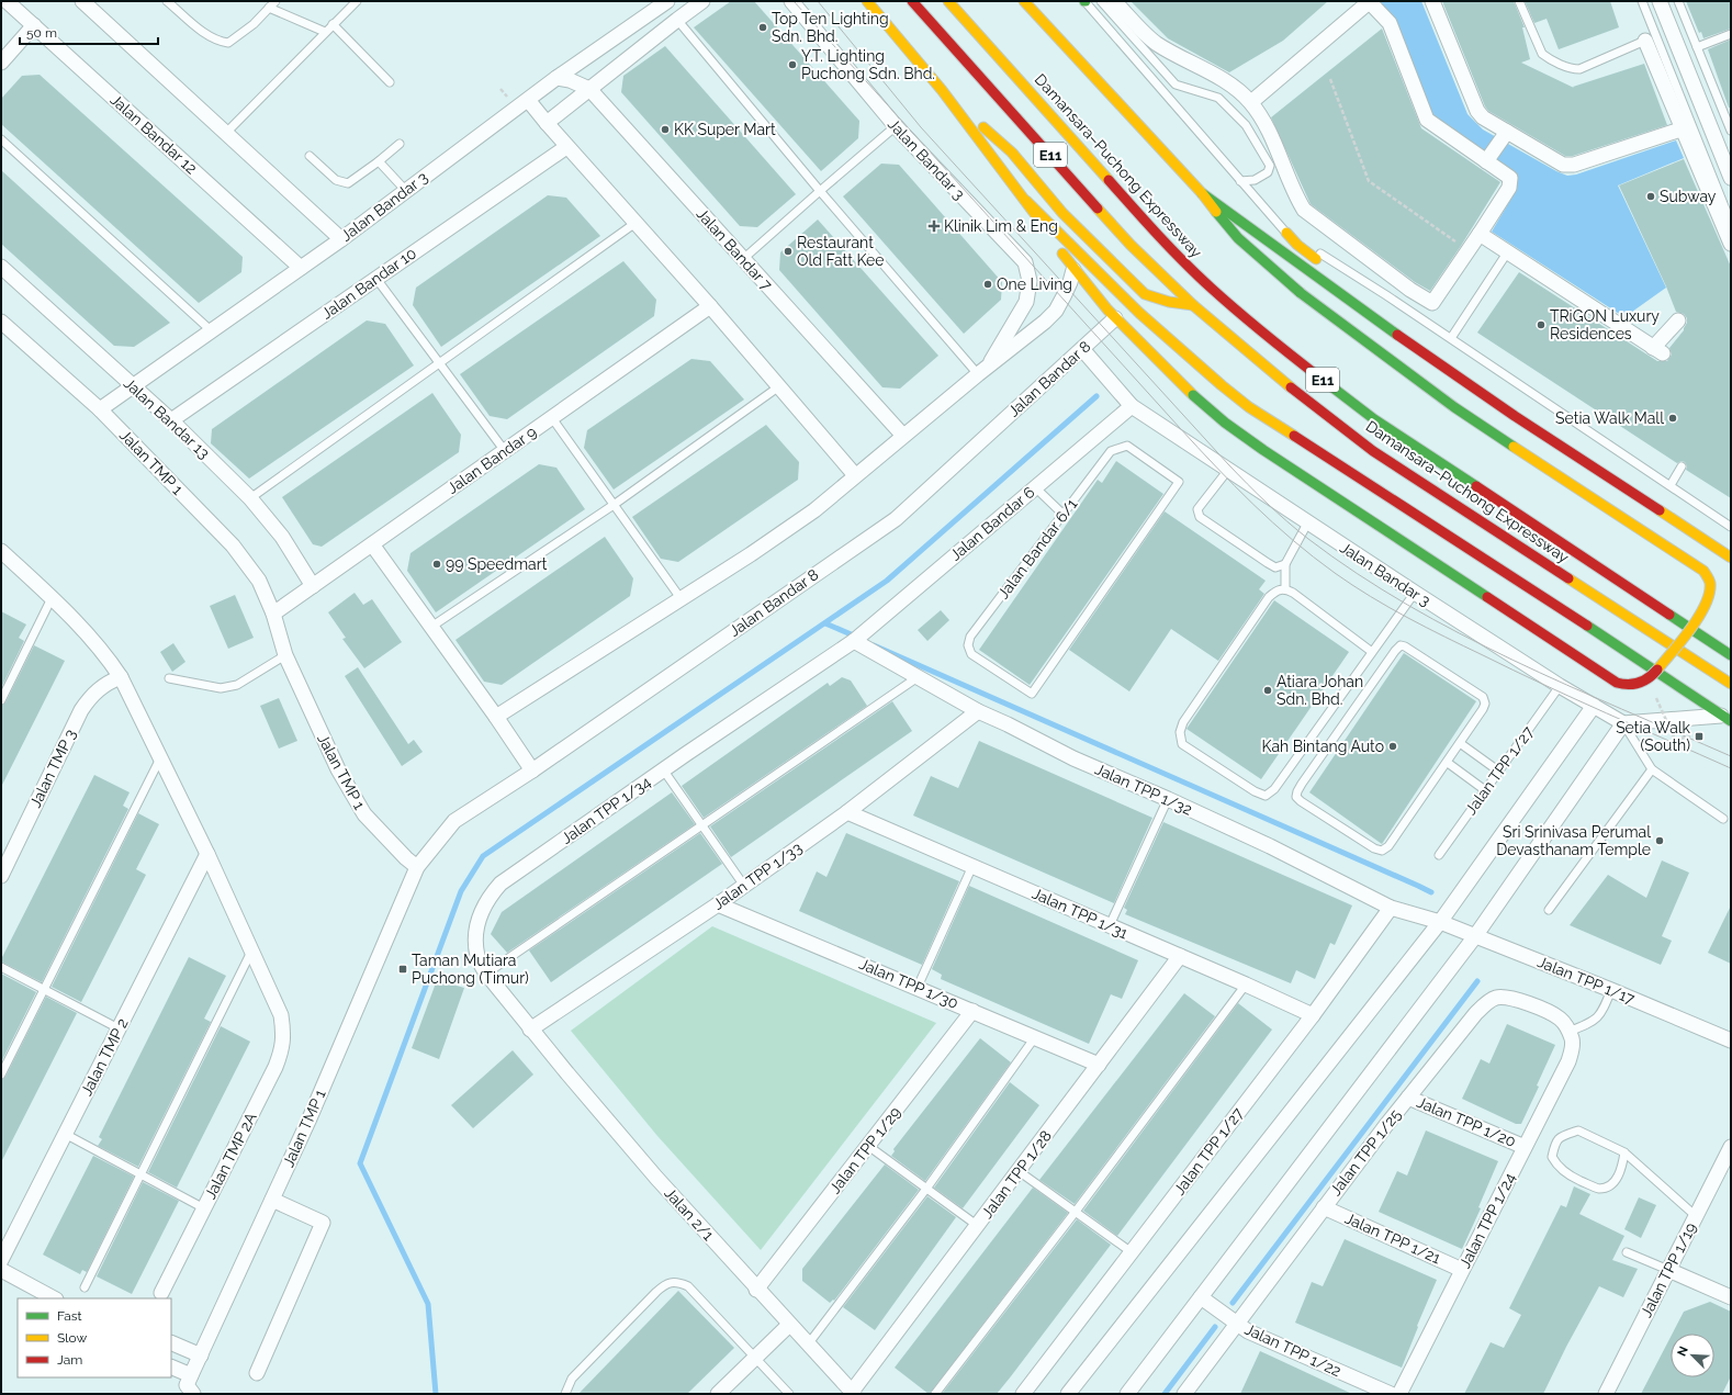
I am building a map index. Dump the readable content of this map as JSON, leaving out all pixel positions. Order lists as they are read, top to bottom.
{
  "streets": {
    "highway": ["E11", "Damansara–Puchong Expressway"],
    "street": [
      "Jalan Bandar 12",
      "Jalan Bandar 3",
      "Jalan Bandar 7",
      "Jalan Bandar 10",
      "Jalan Bandar 8",
      "Jalan Bandar 13",
      "Jalan Bandar 9",
      "Jalan TMP 1",
      "Jalan Bandar 6",
      "Jalan TMP 3",
      "Jalan TPP 1/27",
      "Jalan TPP 1/32",
      "Jalan TPP 1/34",
      "Jalan TPP 1/33",
      "Jalan TPP 1/31",
      "Jalan TPP 1/17",
      "Jalan TPP 1/30",
      "Jalan TMP 2",
      "Jalan TPP 1/20",
      "Jalan TPP 1/29",
      "Jalan TPP 1/25",
      "Jalan TMP 2A",
      "Jalan TPP 1/28",
      "Jalan 2/1",
      "Jalan TPP 1/24",
      "Jalan TPP 1/21",
      "Jalan TPP 1/19",
      "Jalan TPP 1/22"
    ],
    "lane": ["Jalan Bandar 6/1"]
  },
  "crossings": [
    ["Jalan Bandar 12", "Jalan Bandar 3"],
    ["Jalan Bandar 3", "Jalan Bandar 7"],
    ["Jalan Bandar 3", "Jalan Bandar 8"],
    ["Jalan Bandar 3", "Jalan Bandar 13"],
    ["Jalan Bandar 3", "Jalan TMP 1"],
    ["Jalan Bandar 3", "Jalan Bandar 6"],
    ["Jalan Bandar 3", "Jalan TPP 1/27"],
    ["Jalan Bandar 10", "Jalan Bandar 13"],
    ["Jalan Bandar 8", "Jalan TMP 1"],
    ["Jalan Bandar 13", "Jalan Bandar 9"],
    ["Jalan Bandar 9", "Jalan TMP 1"],
    ["Jalan Bandar 6", "Jalan TPP 1/32"],
    ["Jalan Bandar 6", "Jalan TPP 1/34"],
    ["Jalan TMP 3", "Jalan TMP 2A"],
    ["Jalan TPP 1/27", "Jalan TPP 1/32"],
    ["Jalan TPP 1/27", "Jalan TPP 1/31"],
    ["Jalan TPP 1/32", "Jalan TPP 1/34"],
    ["Jalan TPP 1/32", "Jalan TPP 1/33"],
    ["Jalan TPP 1/32", "Jalan TPP 1/17"],
    ["Jalan TPP 1/34", "Jalan TPP 1/33"],
    ["Jalan TPP 1/34", "Jalan 2/1"],
    ["Jalan TPP 1/33", "Jalan TPP 1/31"],
    ["Jalan TPP 1/33", "Jalan TPP 1/30"],
    ["Jalan TPP 1/33", "Jalan 2/1"],
    ["Jalan TPP 1/31", "Jalan TPP 1/28"],
    ["Jalan TPP 1/30", "Jalan TPP 1/29"],
    ["Jalan TPP 1/30", "Jalan TPP 1/28"],
    ["Jalan TMP 2", "Jalan TMP 2A"],
    ["Jalan TPP 1/20", "Jalan TPP 1/25"],
    ["Jalan TPP 1/20", "Jalan TPP 1/24"],
    ["Jalan TPP 1/29", "Jalan 2/1"],
    ["Jalan TPP 1/25", "Jalan TPP 1/24"],
    ["Jalan TPP 1/25", "Jalan TPP 1/21"],
    ["Jalan TPP 1/25", "Jalan TPP 1/22"],
    ["Jalan TPP 1/28", "Jalan 2/1"],
    ["Jalan TPP 1/24", "Jalan TPP 1/21"]
  ],
  "places": {
    "other": [
      "Top Ten Lighting Sdn. Bhd.",
      "Y.T. Lighting Puchong Sdn. Bhd.",
      "KK Super Mart",
      "Subway",
      "Restaurant Old Fatt Kee",
      "One Living",
      "TRiGON Luxury Residences",
      "Setia Walk Mall",
      "99 Speedmart",
      "Atiara Johan Sdn. Bhd.",
      "Kah Bintang Auto",
      "Sri Srinivasa Perumal Devasthanam Temple"
    ],
    "health": ["Klinik Lim & Eng"],
    "transit": ["Setia Walk (South)", "Taman Mutiara Puchong (Timur)"]
  },
  "legend": ["Fast", "Slow", "Jam"],
  "scale_bar": "50 m",
  "north": "top left"
}
